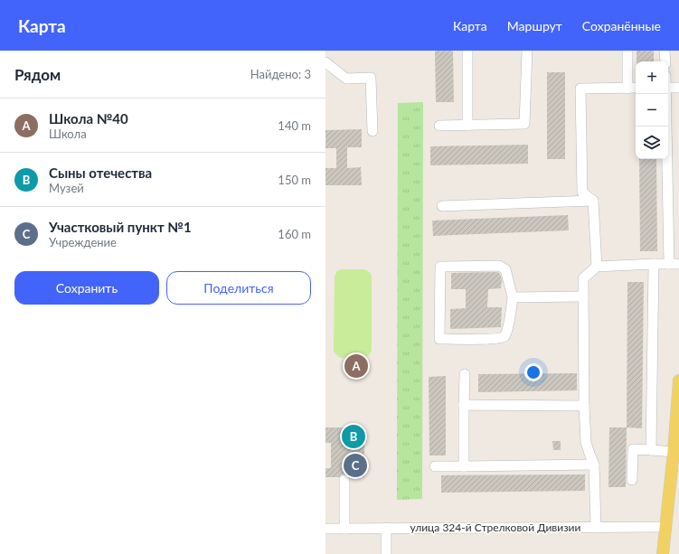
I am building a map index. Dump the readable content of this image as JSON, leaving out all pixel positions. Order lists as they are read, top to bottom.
{
  "streets": {
    "street": ["улица 324-й Стрелковой Дивизии"]
  },
  "page": {
    "header": "Карта",
    "nav": ["Карта", "Маршрут", "Сохранённые"],
    "heading": ["Рядом", "Найдено: 3"],
    "map_buttons": ["+", "−"],
    "list": [
      {
        "mark": "A",
        "name": "Школа №40",
        "note": "Школа",
        "value": "140 m"
      },
      {
        "mark": "B",
        "name": "Сыны отечества",
        "note": "Музей",
        "value": "150 m"
      },
      {
        "mark": "C",
        "name": "Участковый пункт №1",
        "note": "Учреждение",
        "value": "160 m"
      }
    ],
    "buttons": ["Сохранить", "Поделиться"],
    "pins": ["A", "B", "C"]
  }
}
